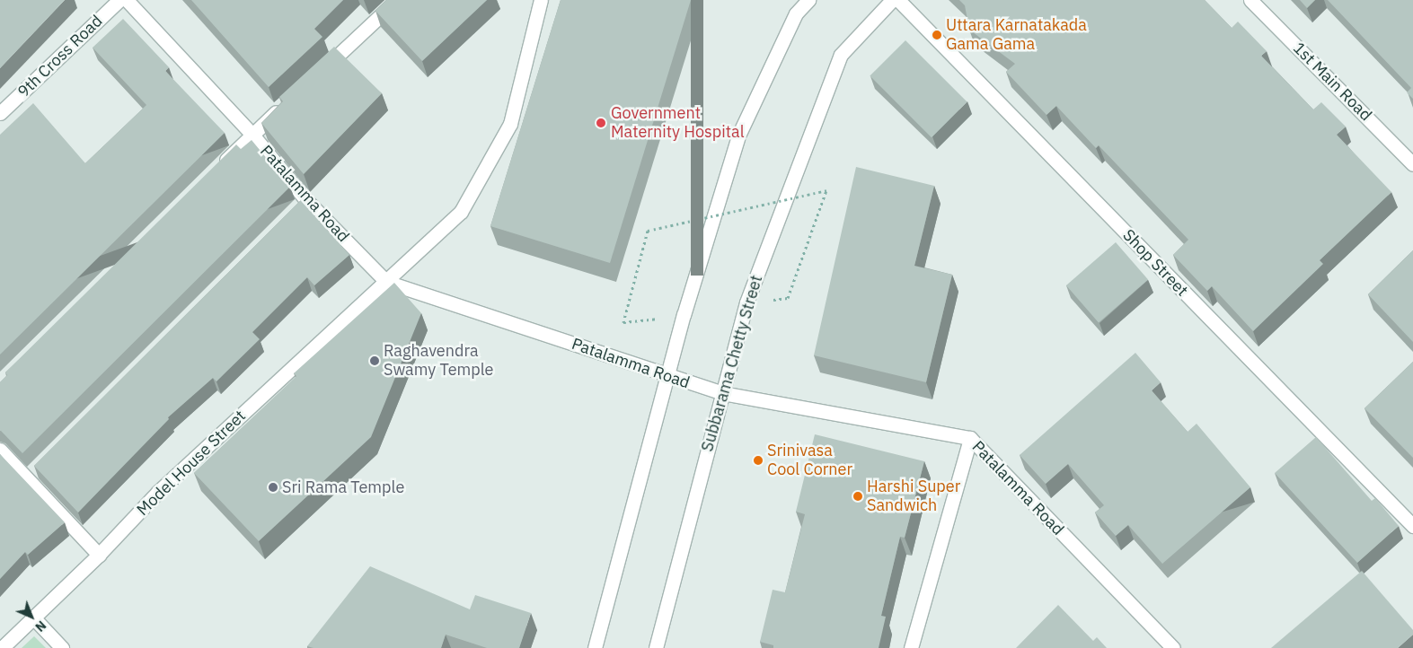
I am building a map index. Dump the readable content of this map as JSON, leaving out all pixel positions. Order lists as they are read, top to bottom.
{
  "streets": {
    "street": [
      "9th Cross Road",
      "1st Main Road",
      "Patalamma Road",
      "Shop Street",
      "Subbarama Chetty Street",
      "Model House Street"
    ]
  },
  "crossings": [
    ["Patalamma Road", "Subbarama Chetty Street"],
    ["Patalamma Road", "Model House Street"]
  ],
  "places": [
    "Uttara Karnatakada Gama Gama",
    "Government Maternity Hospital",
    "Raghavendra Swamy Temple",
    "Srinivasa Cool Corner",
    "Sri Rama Temple",
    "Harshi Super Sandwich"
  ],
  "north": "bottom right"
}
